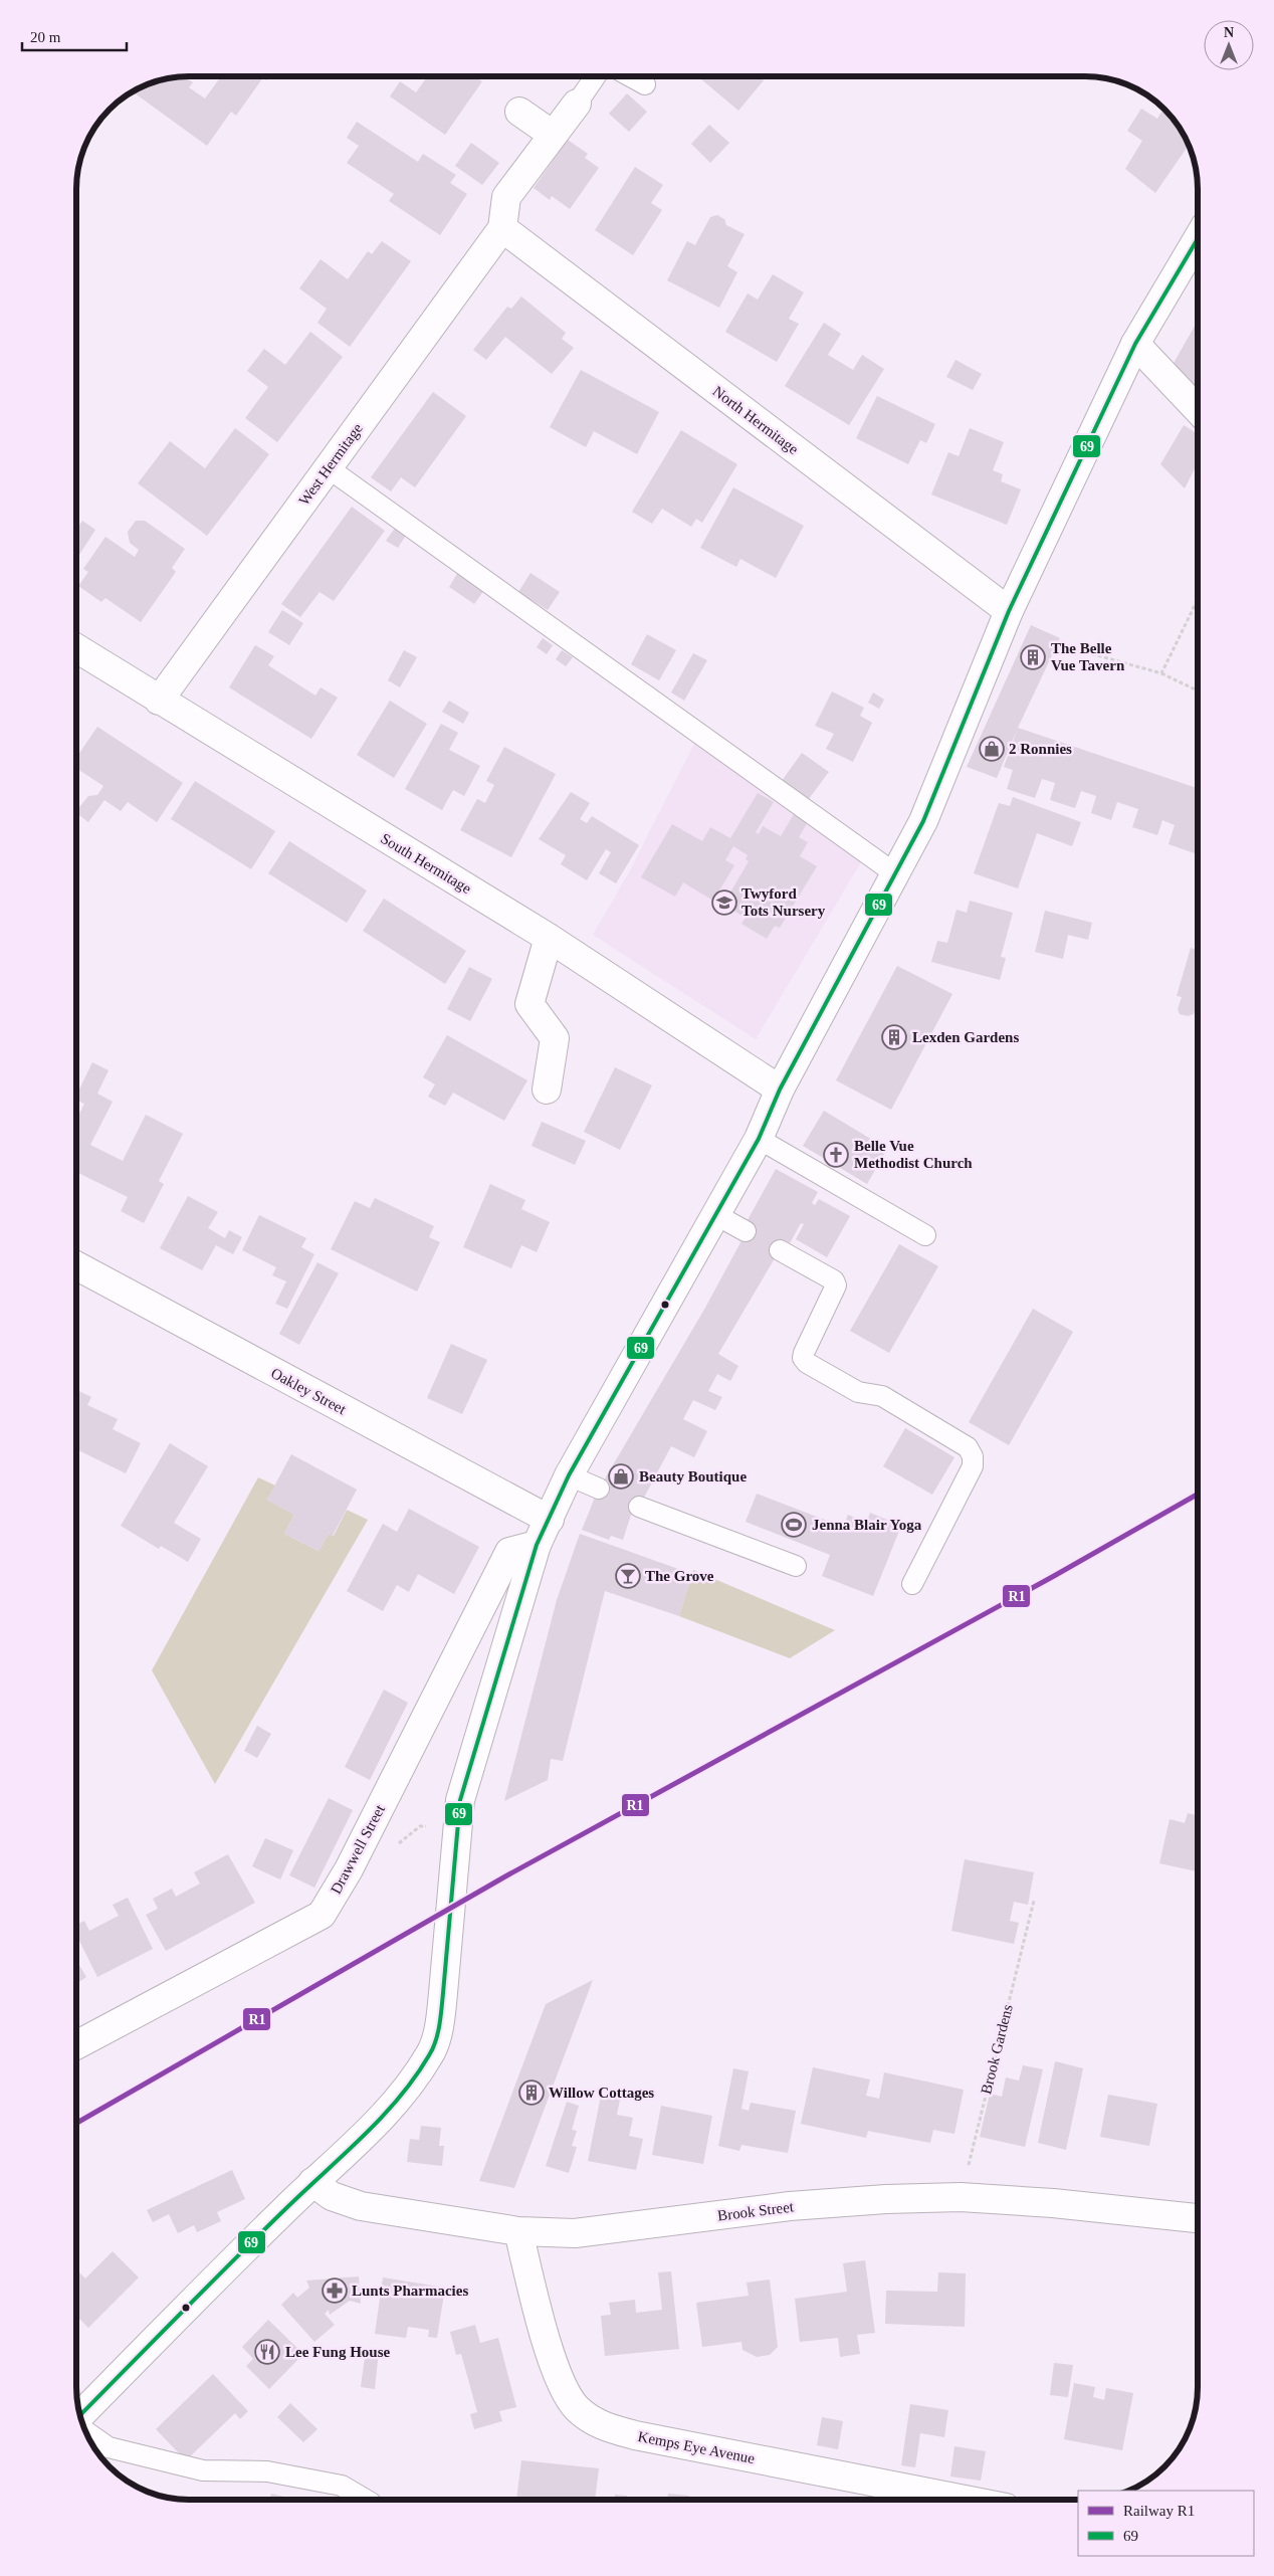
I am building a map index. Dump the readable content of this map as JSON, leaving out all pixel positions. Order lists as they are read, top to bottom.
{
  "streets": {
    "street": [
      "North Hermitage",
      "West Hermitage",
      "South Hermitage",
      "Oakley Street",
      "Drawwell Street",
      "Brook Street",
      "Kemps Eye Avenue"
    ],
    "path": ["Brook Gardens"]
  },
  "crossings": [
    ["North Hermitage", "West Hermitage"],
    ["West Hermitage", "South Hermitage"],
    ["Brook Gardens", "Brook Street"],
    ["Brook Street", "Kemps Eye Avenue"]
  ],
  "places": {
    "building": ["The Belle Vue Tavern", "Lexden Gardens", "Willow Cottages"],
    "shop": ["2 Ronnies", "Beauty Boutique"],
    "school or university": ["Twyford Tots Nursery"],
    "church": ["Belle Vue Methodist Church"],
    "sports": ["Jenna Blair Yoga"],
    "bar": ["The Grove"],
    "pharmacy": ["Lunts Pharmacies"],
    "restaurant": ["Lee Fung House"]
  },
  "lines": ["transit line 69", "rail line R1"],
  "legend": ["Railway R1", "69"],
  "scale_bar": "20 m",
  "north": "top"
}
